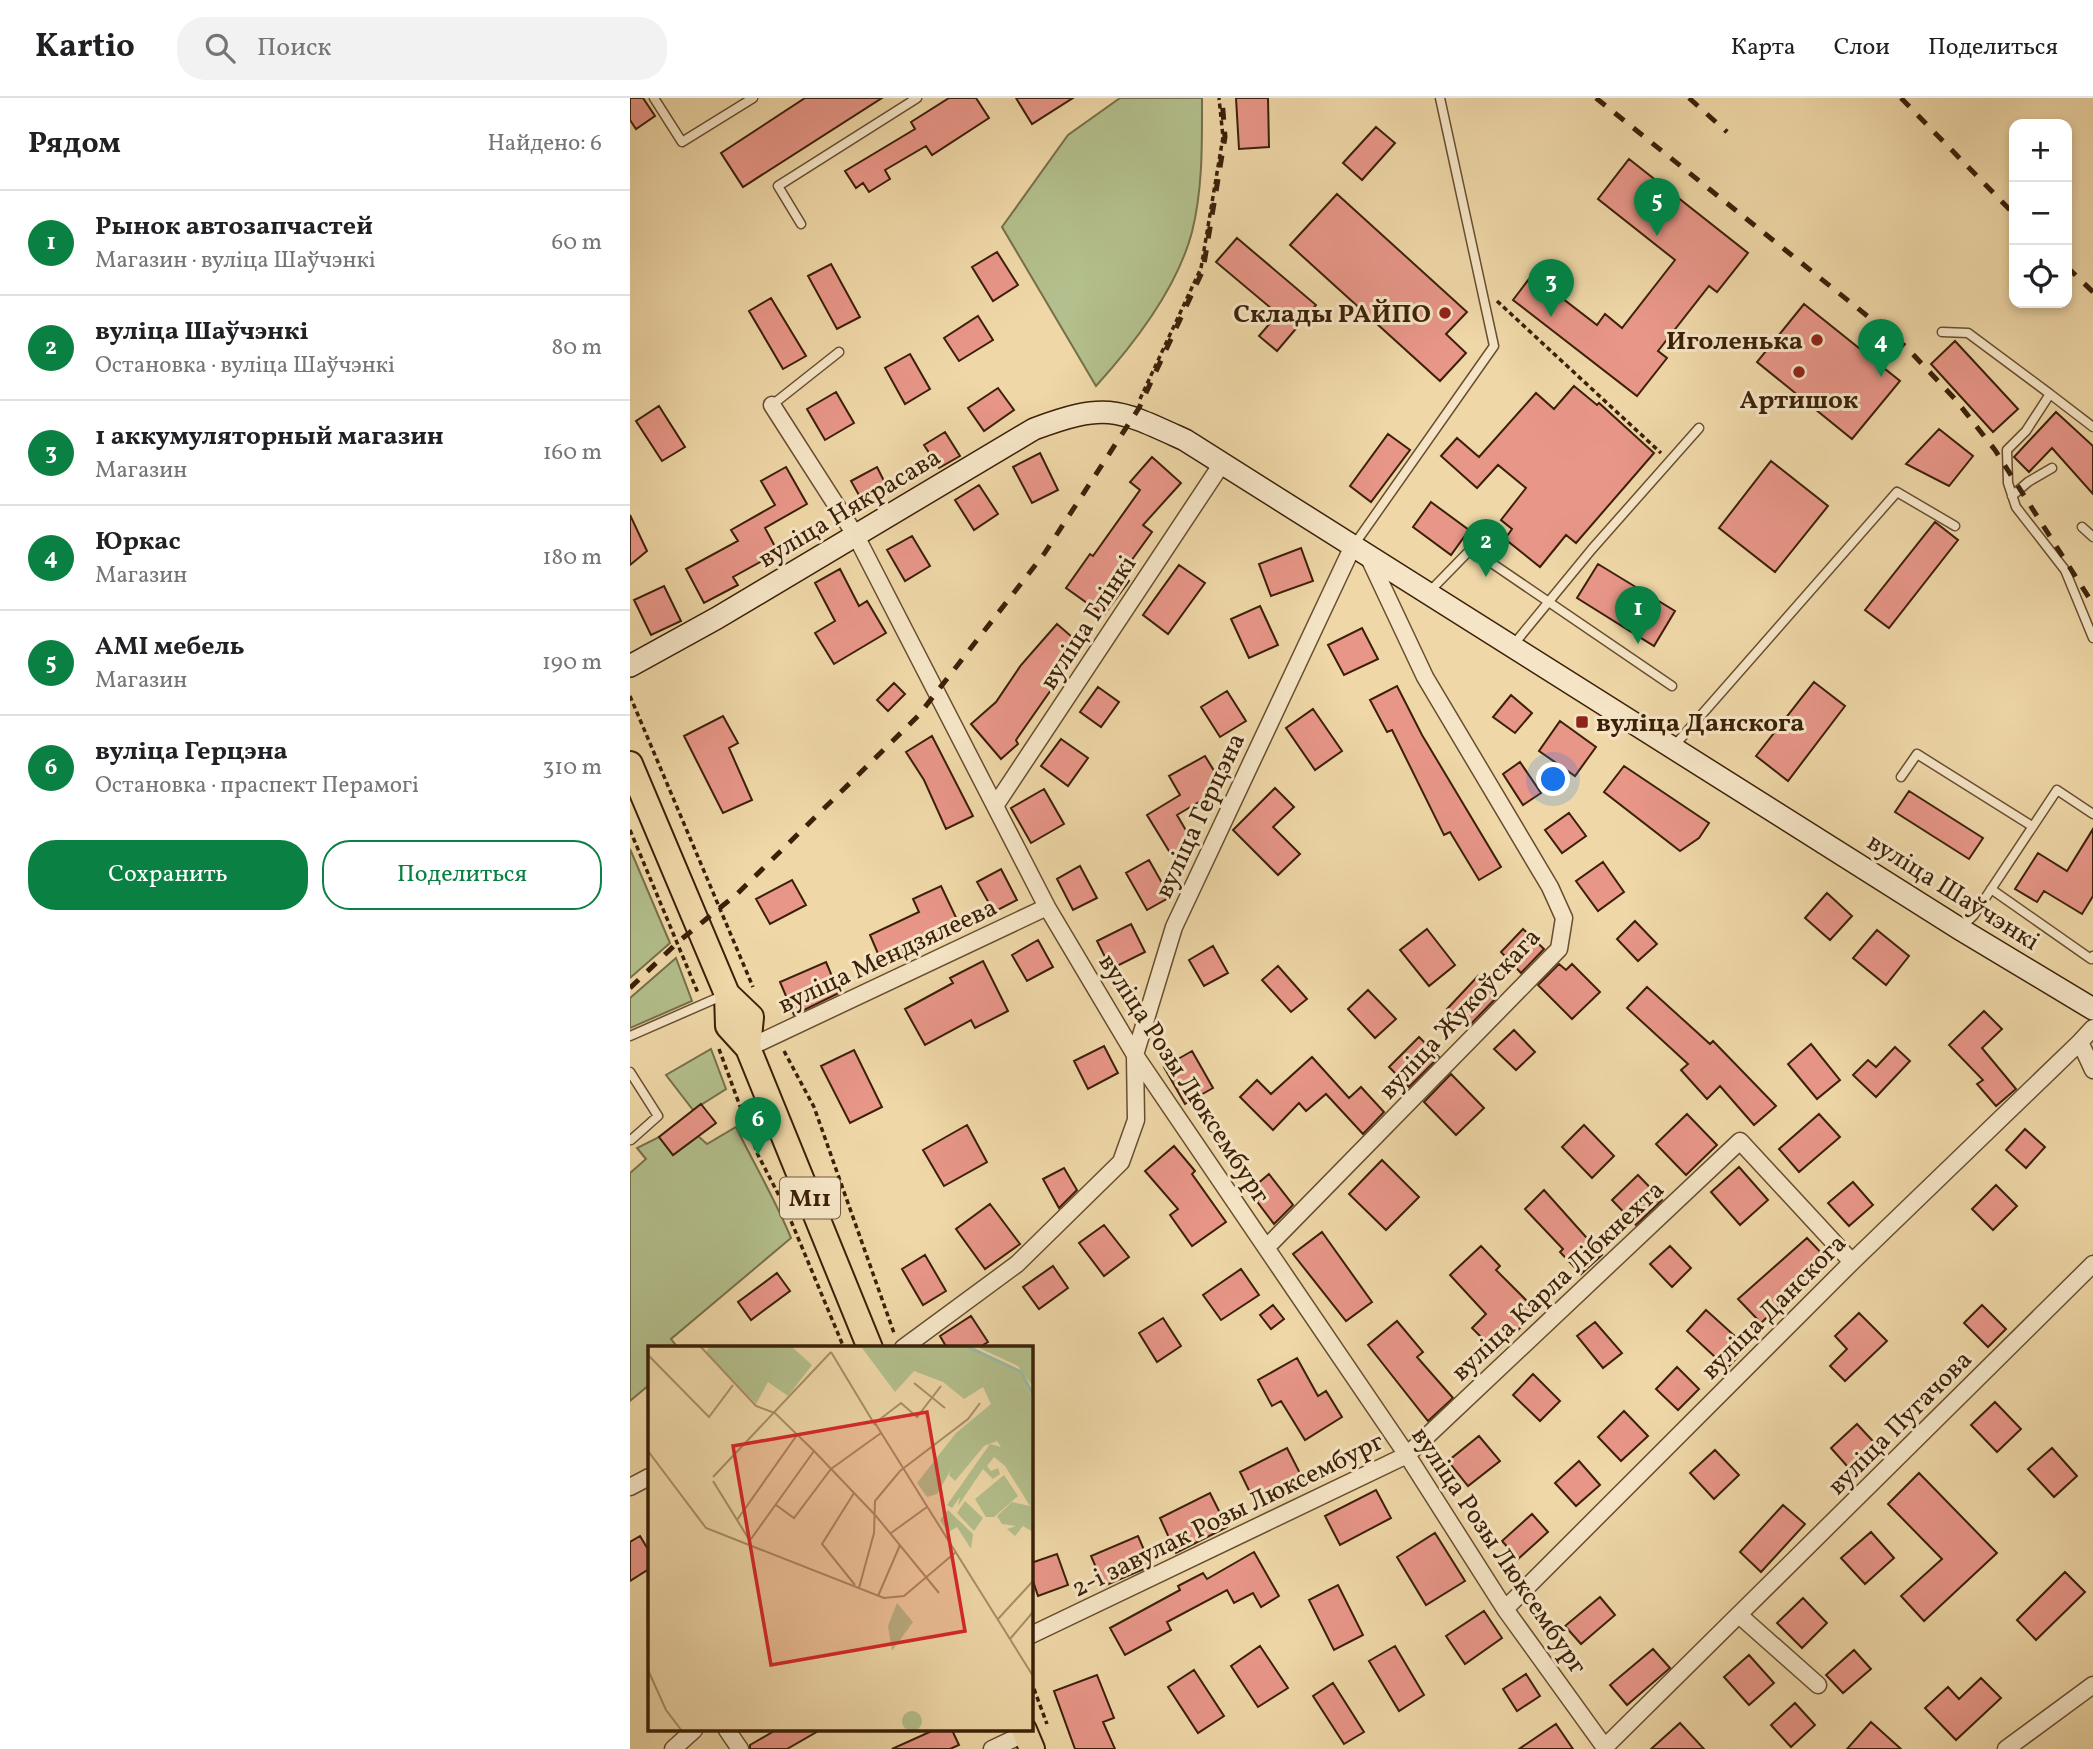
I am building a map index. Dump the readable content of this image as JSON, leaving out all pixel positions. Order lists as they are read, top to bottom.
{
  "streets": {
    "main road": ["вуліца Някрасава", "вуліца Шаўчэнкі", "М11"],
    "street": [
      "вуліца Глінкі",
      "вуліца Герцэна",
      "вуліца Мендзялеева",
      "вуліца Жукоўскага",
      "вуліца Розы Люксембург",
      "вуліца Карла Лібкнехта",
      "вуліца Данскога",
      "вуліца Пугачова",
      "2-і завулак Розы Люксембург"
    ]
  },
  "crossings": [
    ["вуліца Някрасава", "вуліца Шаўчэнкі"],
    ["вуліца Някрасава", "вуліца Розы Люксембург"],
    ["вуліца Глінкі", "вуліца Шаўчэнкі"],
    ["вуліца Глінкі", "вуліца Розы Люксембург"],
    ["вуліца Герцэна", "вуліца Шаўчэнкі"],
    ["вуліца Герцэна", "вуліца Жукоўскага"],
    ["вуліца Герцэна", "вуліца Розы Люксембург"],
    ["вуліца Шаўчэнкі", "вуліца Жукоўскага"],
    ["вуліца Мендзялеева", "вуліца Розы Люксембург"],
    ["вуліца Мендзялеева", "М11"],
    ["вуліца Жукоўскага", "вуліца Розы Люксембург"],
    ["вуліца Розы Люксембург", "вуліца Карла Лібкнехта"],
    ["вуліца Розы Люксембург", "вуліца Данскога"],
    ["вуліца Розы Люксембург", "вуліца Пугачова"],
    ["вуліца Розы Люксембург", "2-і завулак Розы Люксембург"],
    ["вуліца Карла Лібкнехта", "вуліца Данскога"],
    ["вуліца Карла Лібкнехта", "2-і завулак Розы Люксембург"]
  ],
  "places": {
    "other": ["Склады РАЙПО", "Иголенька", "Артишок"],
    "transit": ["вуліца Данскога"]
  },
  "page": {
    "header": "Kartio",
    "search": "Поиск",
    "nav": ["Карта", "Слои", "Поделиться"],
    "heading": ["Рядом", "Найдено: 6"],
    "map_buttons": ["+", "−"],
    "pins": [
      "5",
      "3",
      "4",
      "2",
      "1",
      "6"
    ],
    "list": [
      {
        "mark": "1",
        "name": "Рынок автозапчастей",
        "note": "Магазин · вуліца Шаўчэнкі",
        "value": "60 m"
      },
      {
        "mark": "2",
        "name": "вуліца Шаўчэнкі",
        "note": "Остановка · вуліца Шаўчэнкі",
        "value": "80 m"
      },
      {
        "mark": "3",
        "name": "1 аккумуляторный магазин",
        "note": "Магазин",
        "value": "160 m"
      },
      {
        "mark": "4",
        "name": "Юркас",
        "note": "Магазин",
        "value": "180 m"
      },
      {
        "mark": "5",
        "name": "AMI мебель",
        "note": "Магазин",
        "value": "190 m"
      },
      {
        "mark": "6",
        "name": "вуліца Герцэна",
        "note": "Остановка · праспект Перамогі",
        "value": "310 m"
      }
    ],
    "buttons": ["Сохранить", "Поделиться"]
  }
}
